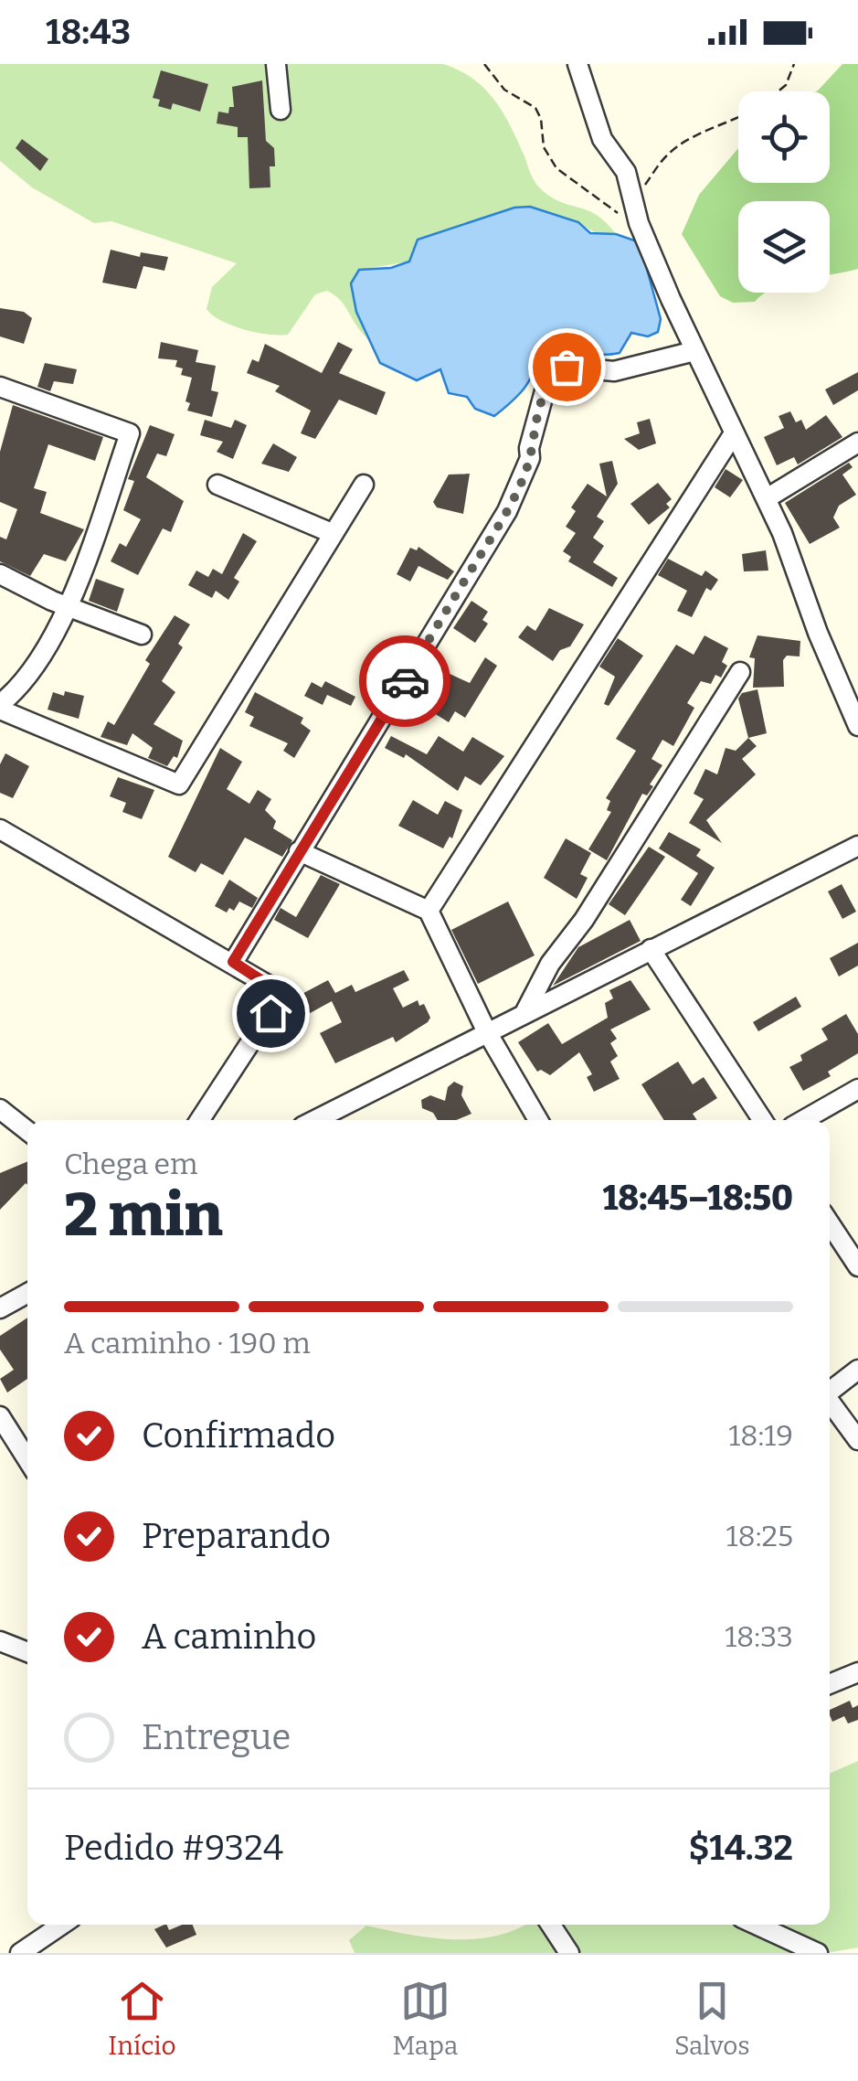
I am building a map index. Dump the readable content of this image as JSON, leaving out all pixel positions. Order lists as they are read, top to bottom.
{
  "page": {
    "status": "18:43",
    "heading": ["2 min", "Chega em", "18:45–18:50"],
    "panel": ["Pedido #9324", "$14.32"],
    "bar": "A caminho · 190 m",
    "list": [
      ["Confirmado", "18:19"],
      ["Preparando", "18:25"],
      ["A caminho", "18:33"],
      "Entregue"
    ],
    "tabs": ["Início", "Mapa", "Salvos"]
  }
}
